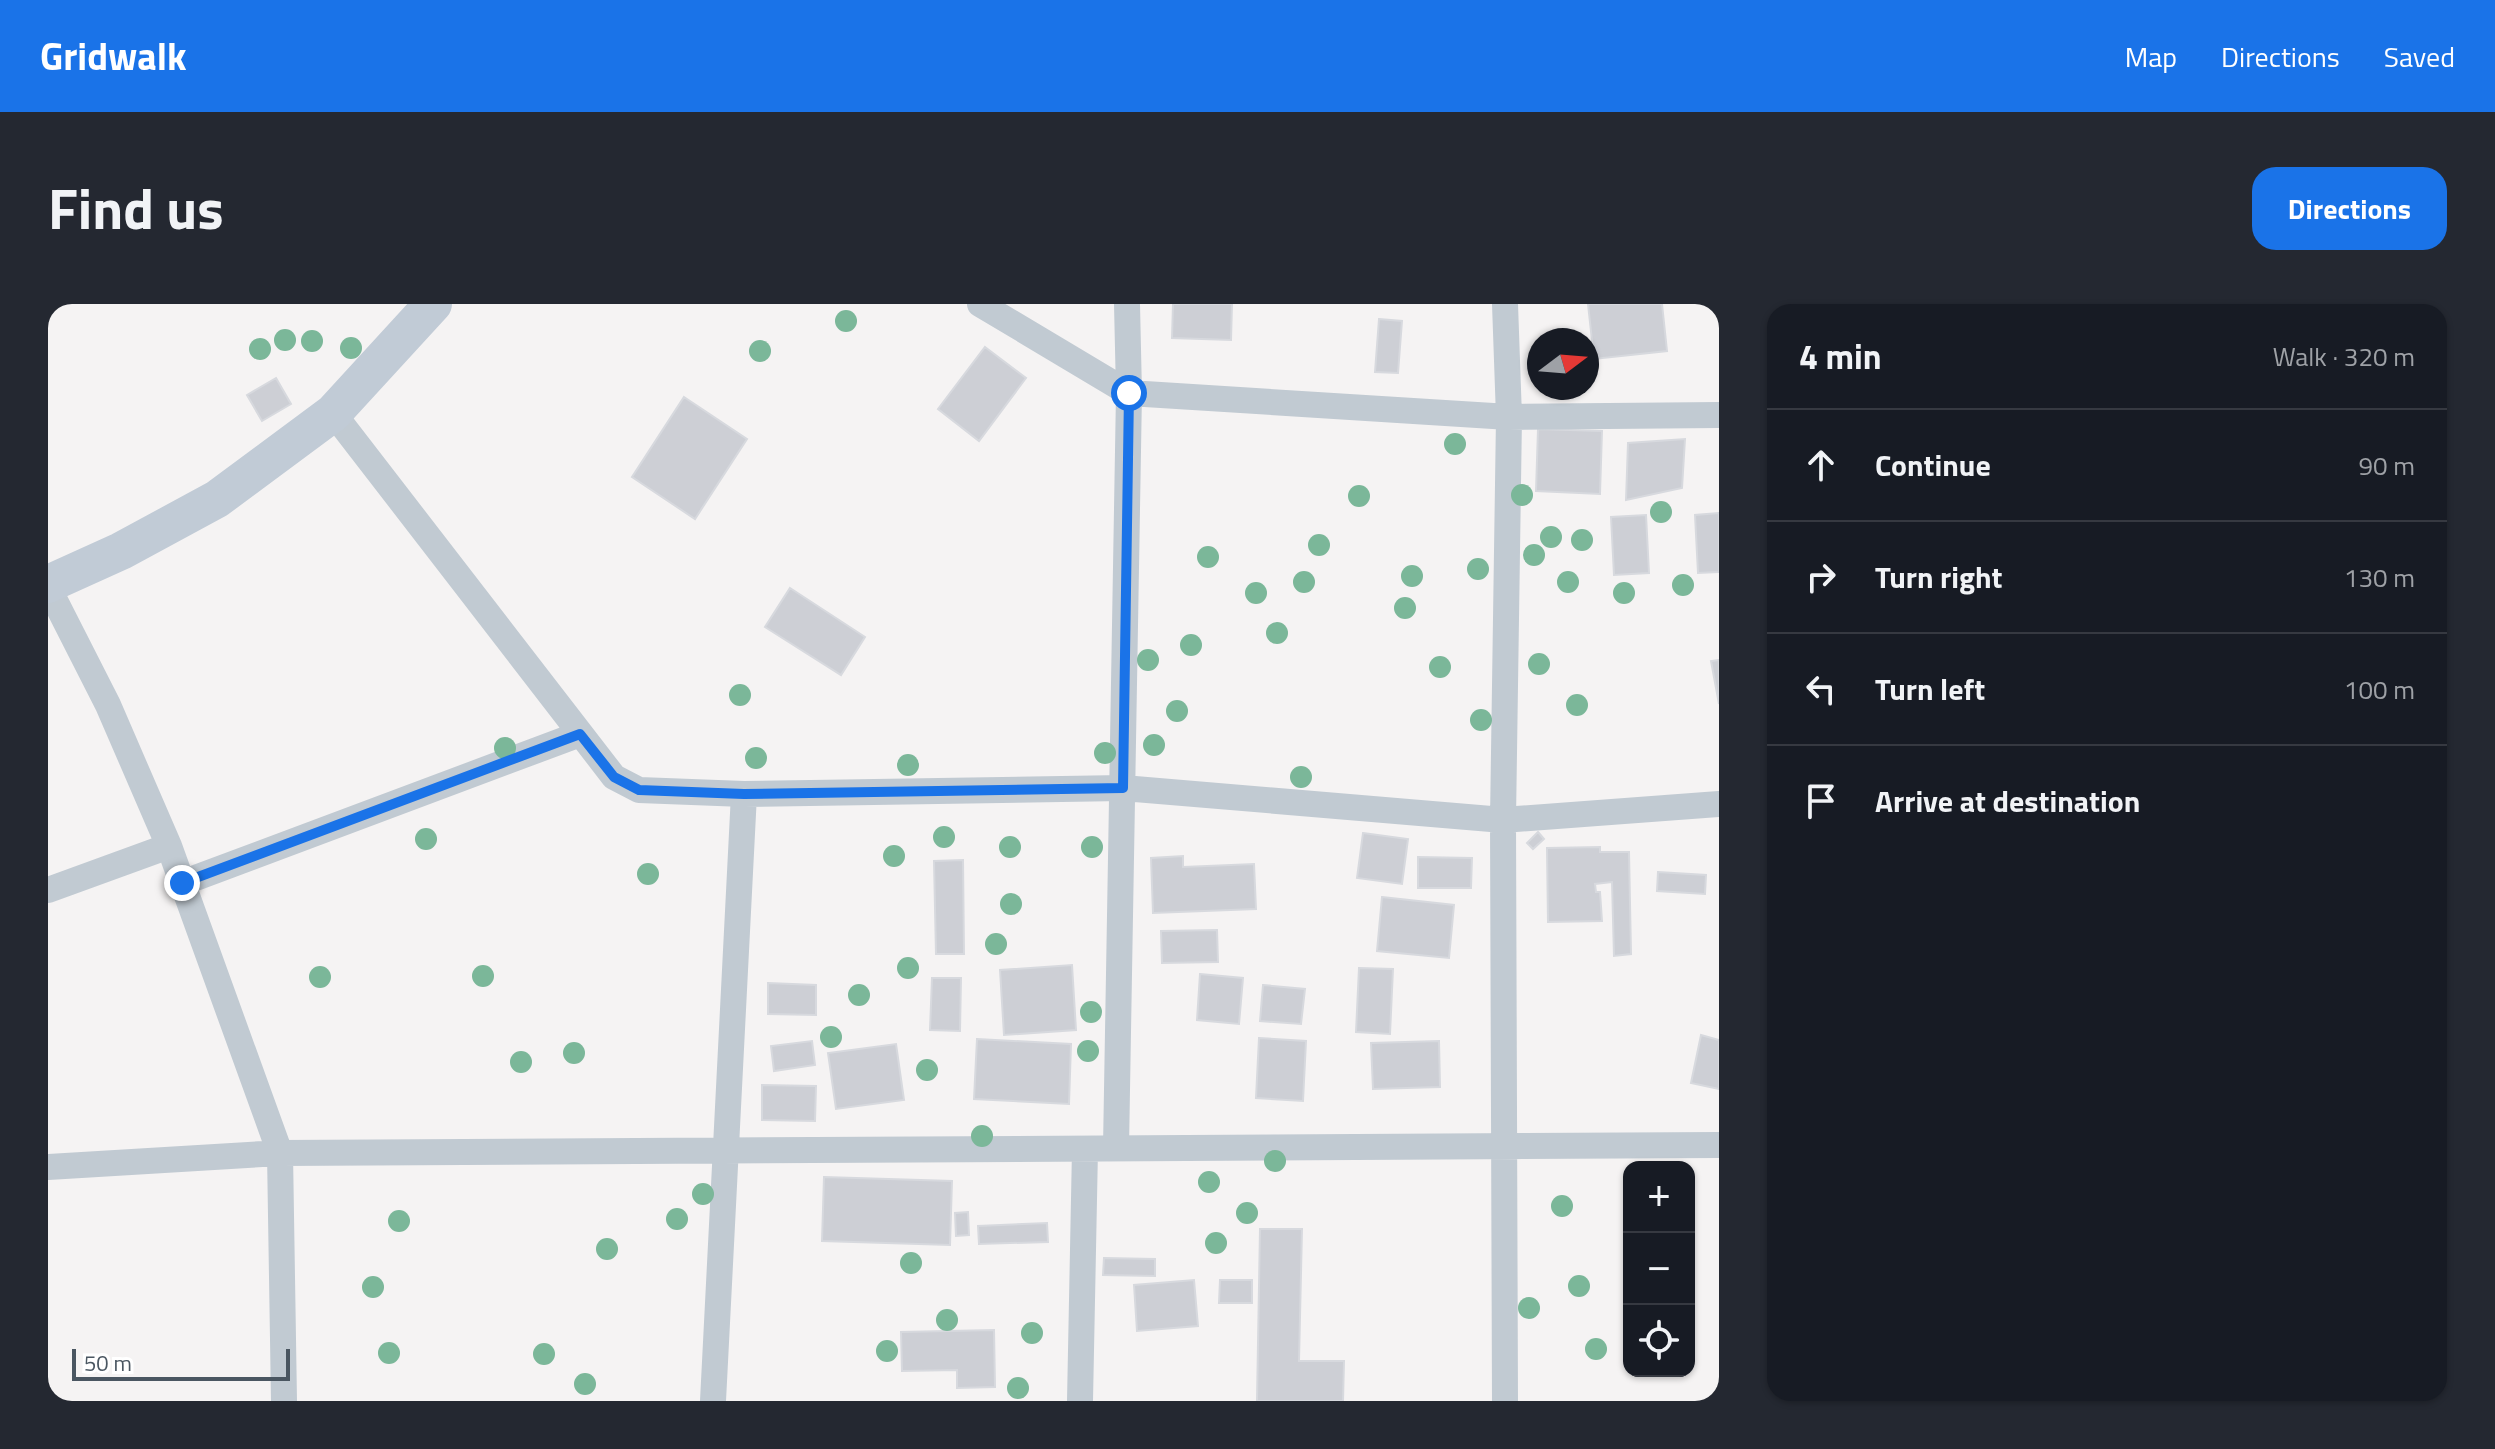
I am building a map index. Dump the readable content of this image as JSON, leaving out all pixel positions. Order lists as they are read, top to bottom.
{
  "scale_bar": "50 m",
  "north": "right",
  "page": {
    "header": "Gridwalk",
    "nav": ["Map", "Directions", "Saved"],
    "title": "Find us",
    "buttons": "Directions",
    "heading": ["4 min", "Walk · 320 m"],
    "list": [
      ["Continue", "90 m"],
      ["Turn right", "130 m"],
      ["Turn left", "100 m"],
      "Arrive at destination"
    ],
    "map_buttons": ["+", "−"],
    "scale": "50 m"
  }
}
